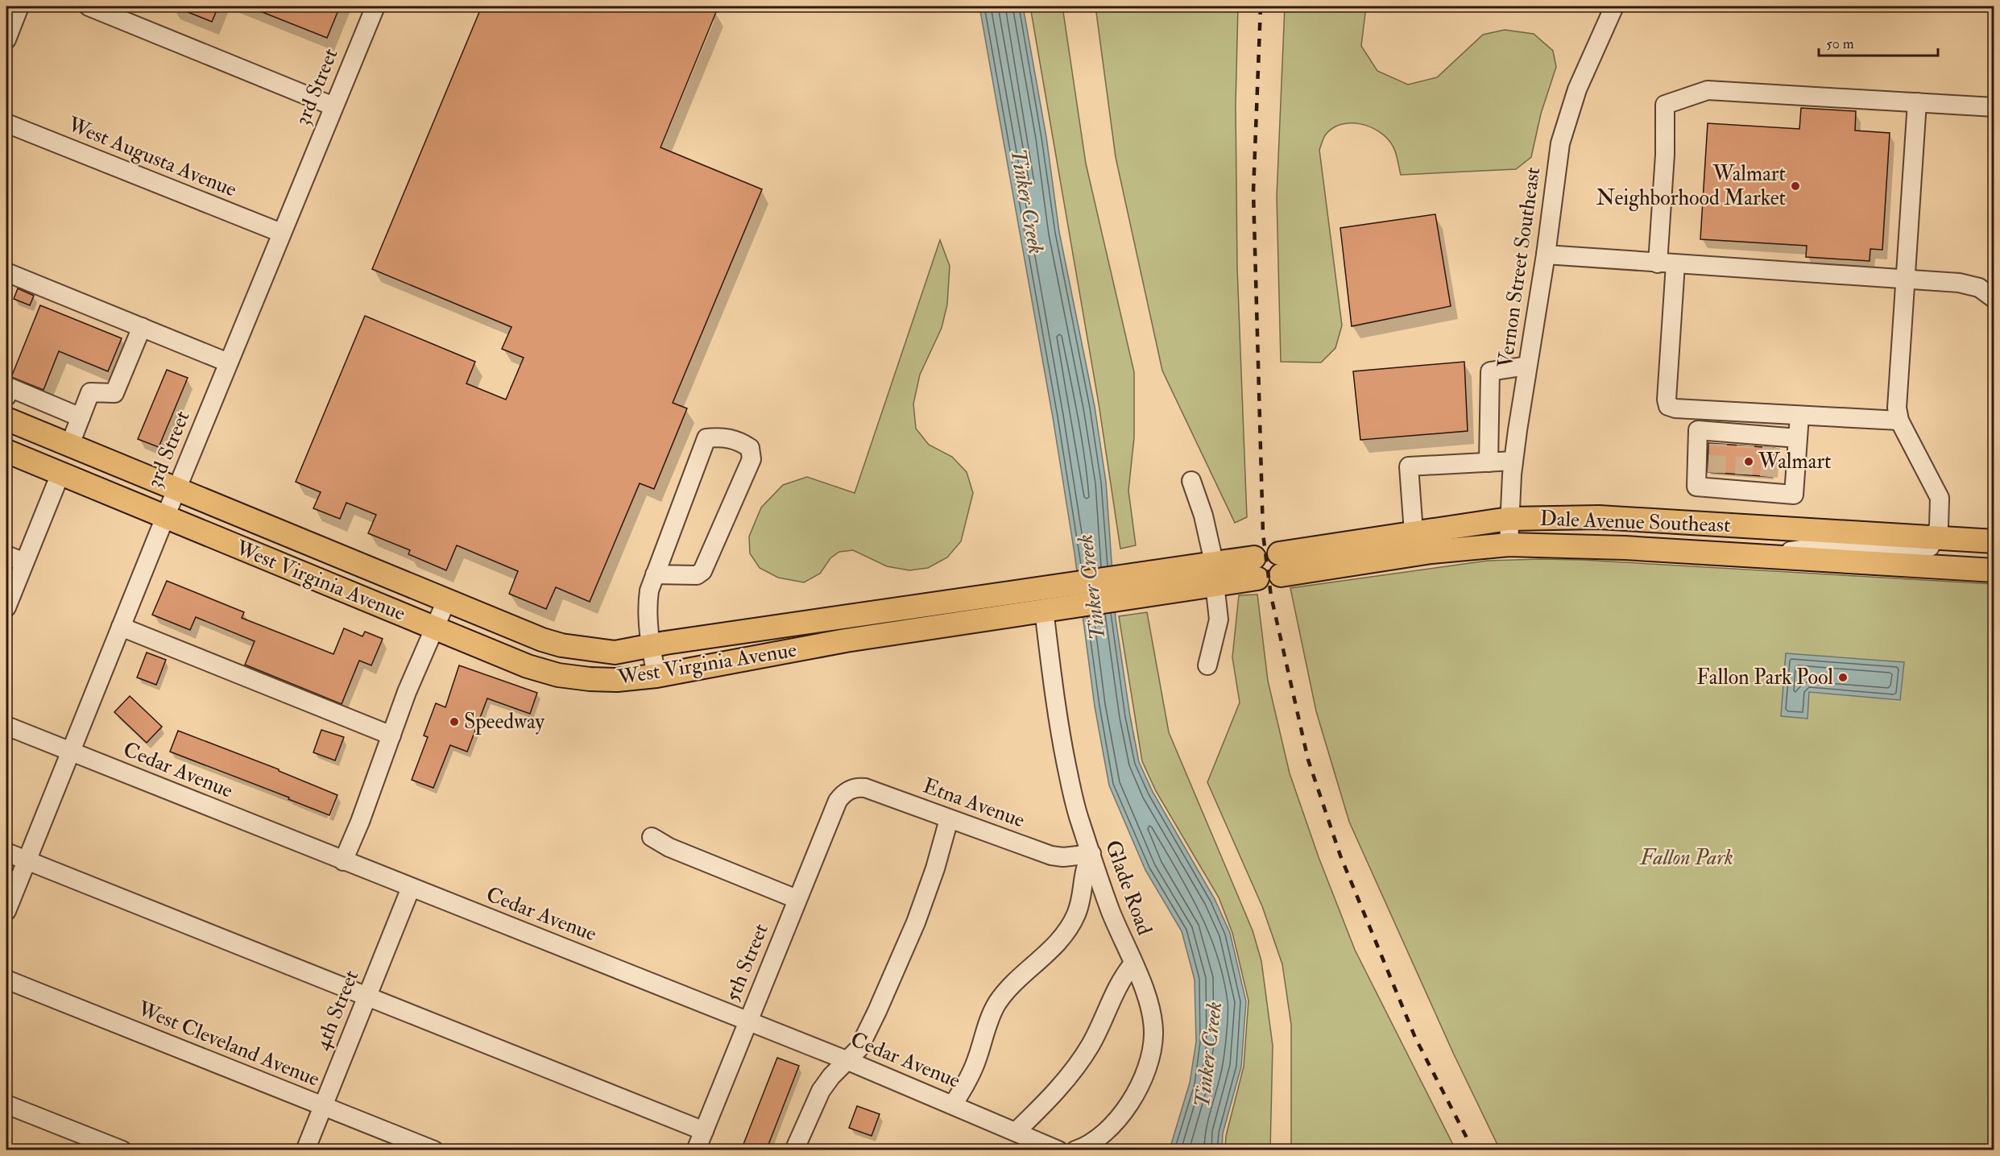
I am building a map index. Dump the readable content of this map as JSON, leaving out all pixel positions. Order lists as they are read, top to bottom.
{
  "streets": {
    "main road": ["Dale Avenue Southeast", "West Virginia Avenue"],
    "street": [
      "3rd Street",
      "West Augusta Avenue",
      "Vernon Street Southeast",
      "Cedar Avenue",
      "Etna Avenue",
      "Glade Road",
      "5th Street",
      "4th Street",
      "West Cleveland Avenue"
    ]
  },
  "crossings": [
    ["3rd Street", "West Augusta Avenue"],
    ["3rd Street", "West Virginia Avenue"],
    ["3rd Street", "Cedar Avenue"],
    ["Vernon Street Southeast", "Dale Avenue Southeast"],
    ["West Virginia Avenue", "Glade Road"],
    ["Cedar Avenue", "5th Street"],
    ["Cedar Avenue", "4th Street"],
    ["Etna Avenue", "Glade Road"],
    ["Etna Avenue", "5th Street"],
    ["4th Street", "West Cleveland Avenue"]
  ],
  "water": ["Tinker Creek"],
  "parks": ["Fallon Park"],
  "places": [
    "Walmart Neighborhood Market",
    "Walmart",
    "Fallon Park Pool",
    "Speedway"
  ],
  "scale_bar": "50 m"
}
